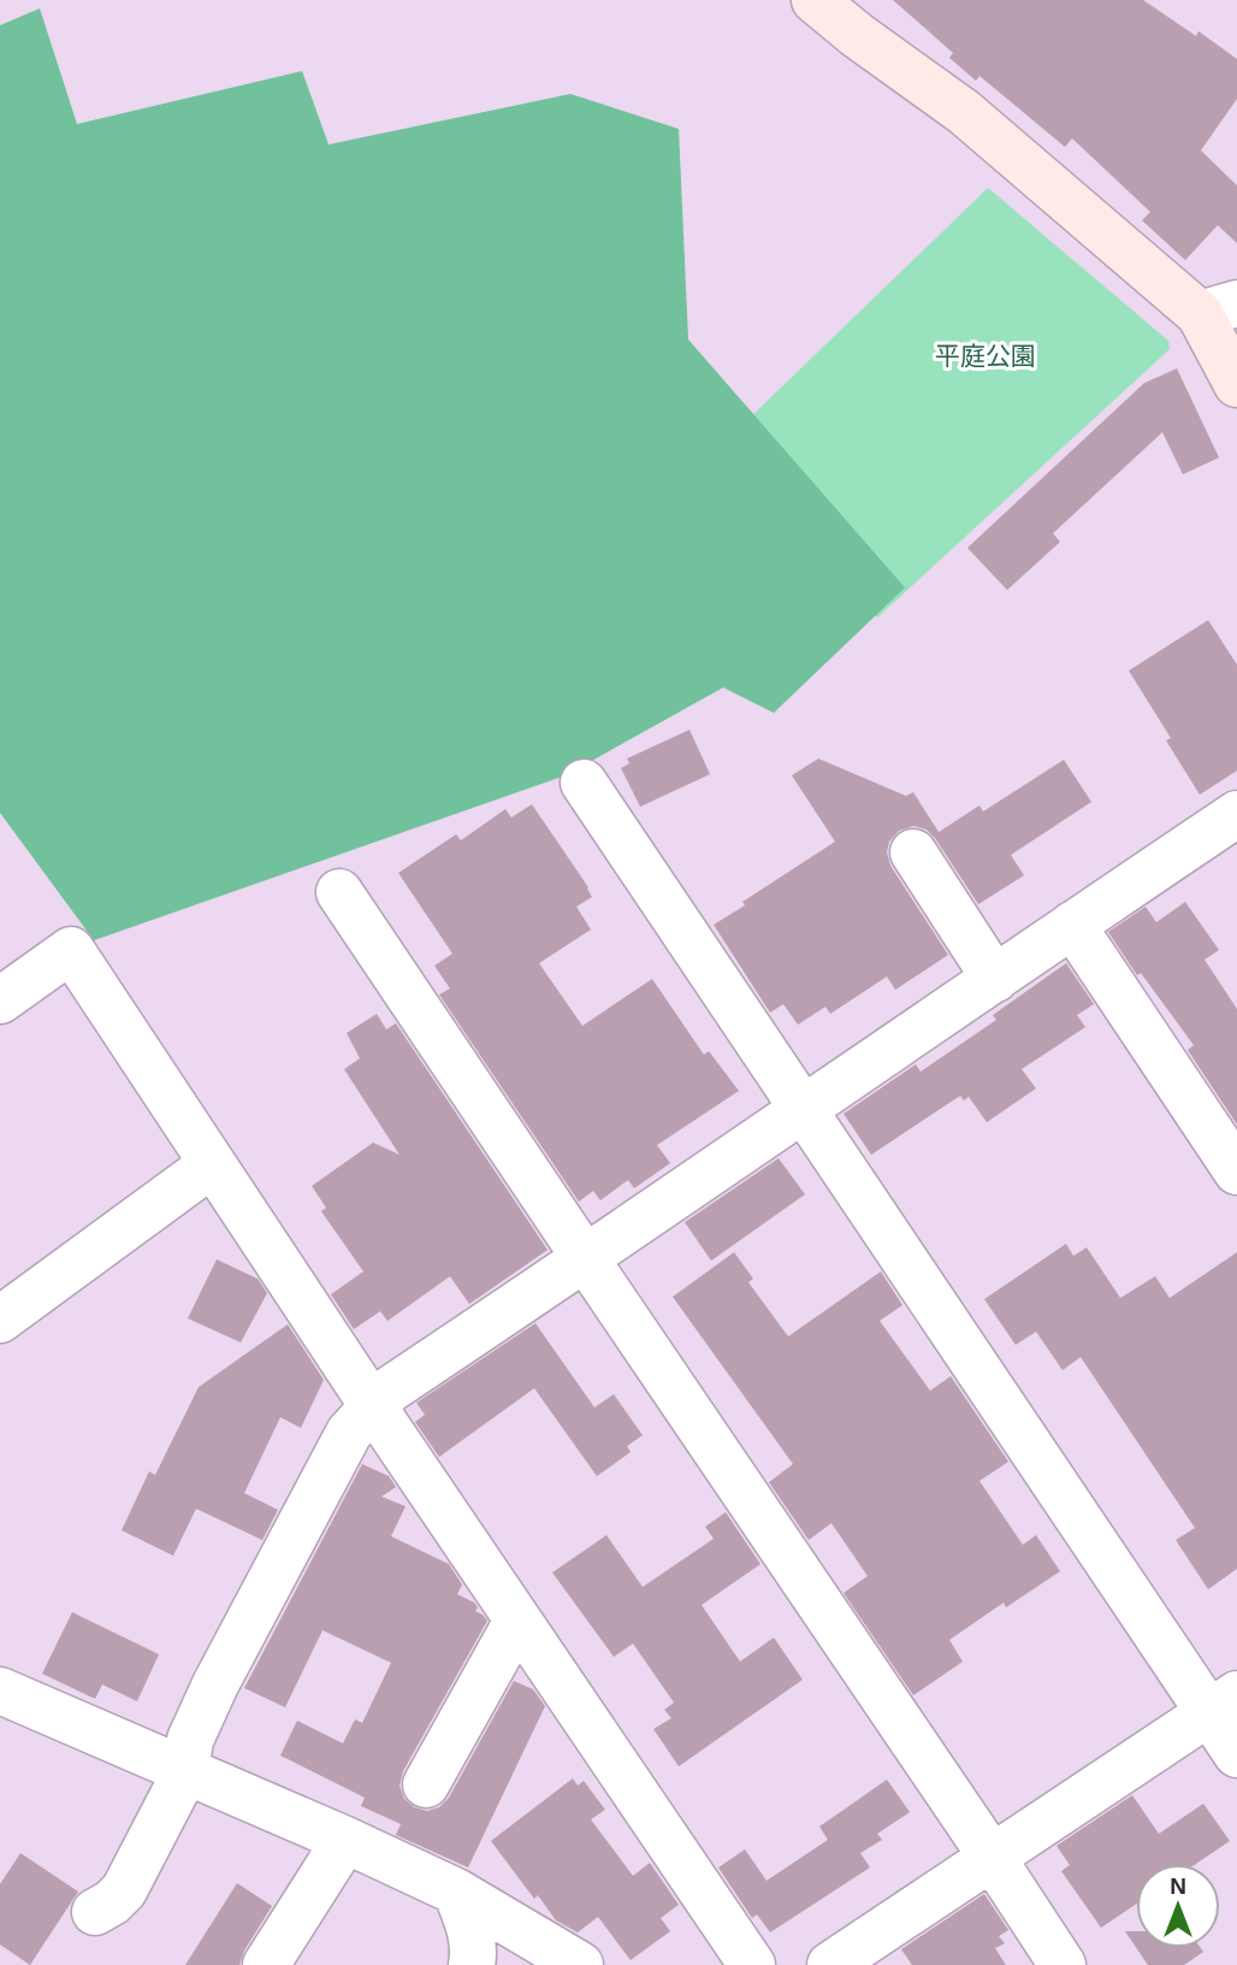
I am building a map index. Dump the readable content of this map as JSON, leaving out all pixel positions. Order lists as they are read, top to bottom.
{
  "parks": ["平庭公園"],
  "north": "top"
}
